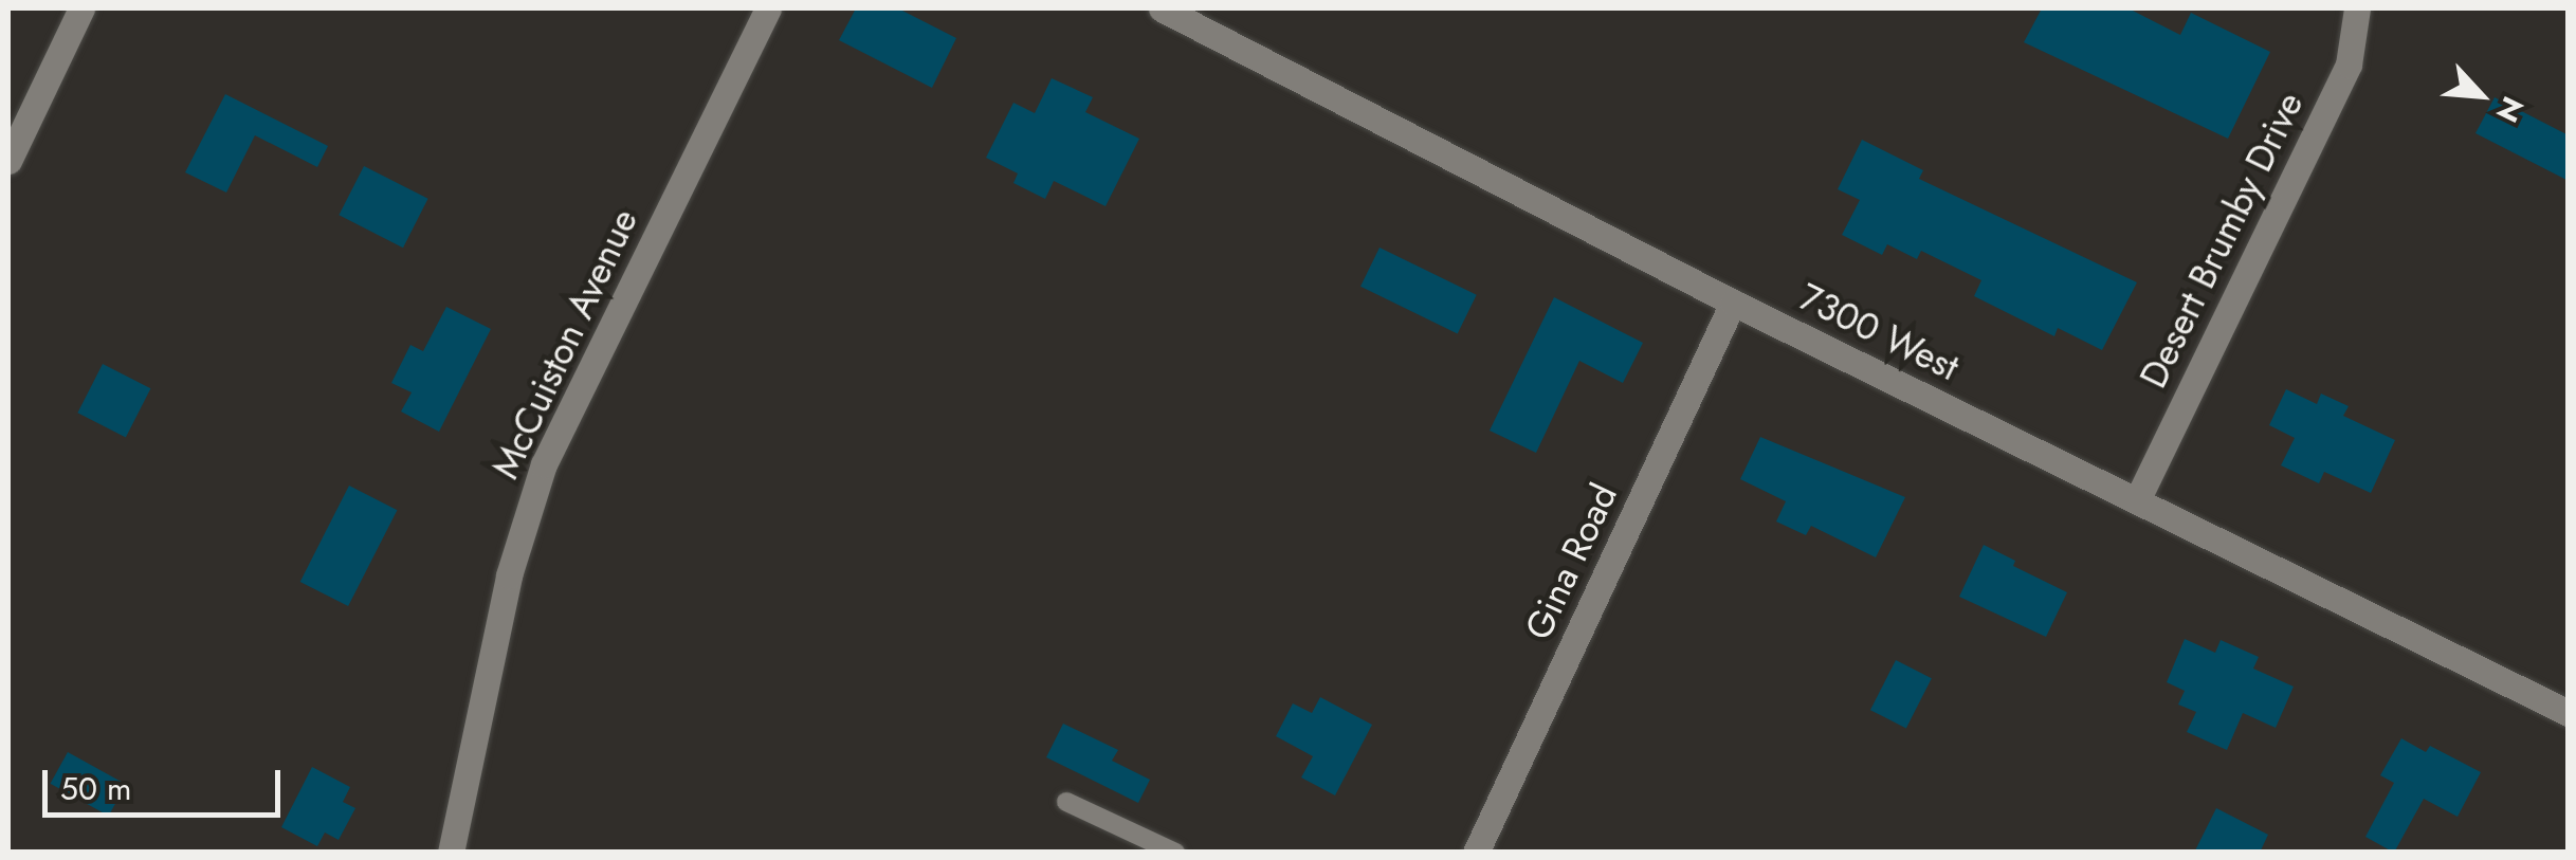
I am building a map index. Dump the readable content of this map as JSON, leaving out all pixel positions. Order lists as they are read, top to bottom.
{
  "streets": {
    "street": [
      "Desert Brumby Drive",
      "7300 West",
      "McCuiston Avenue",
      "Gina Road"
    ]
  },
  "crossings": [
    ["Desert Brumby Drive", "7300 West"],
    ["7300 West", "Gina Road"]
  ],
  "scale_bar": "50 m",
  "north": "bottom right"
}
